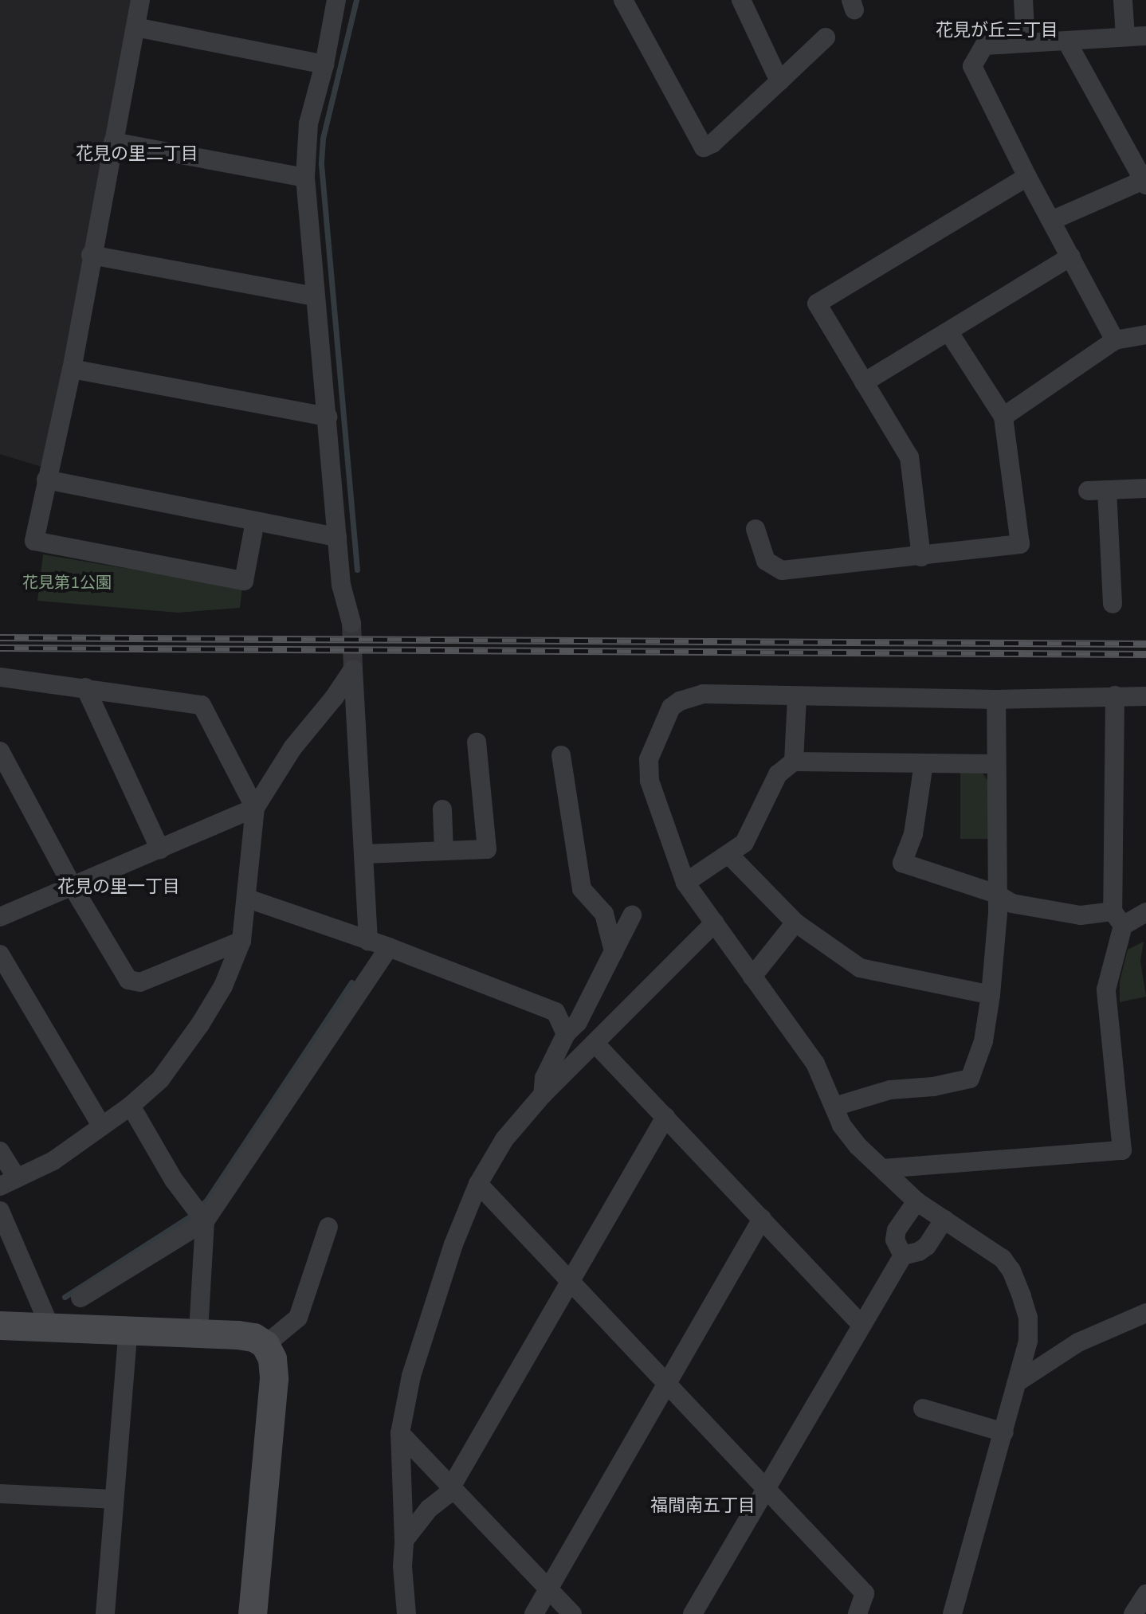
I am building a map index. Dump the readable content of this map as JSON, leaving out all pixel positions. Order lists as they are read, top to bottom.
{
  "districts": [
    "花見が丘三丁目",
    "花見の里二丁目",
    "花見の里一丁目",
    "福間南五丁目"
  ],
  "parks": ["花見第1公園"]
}
